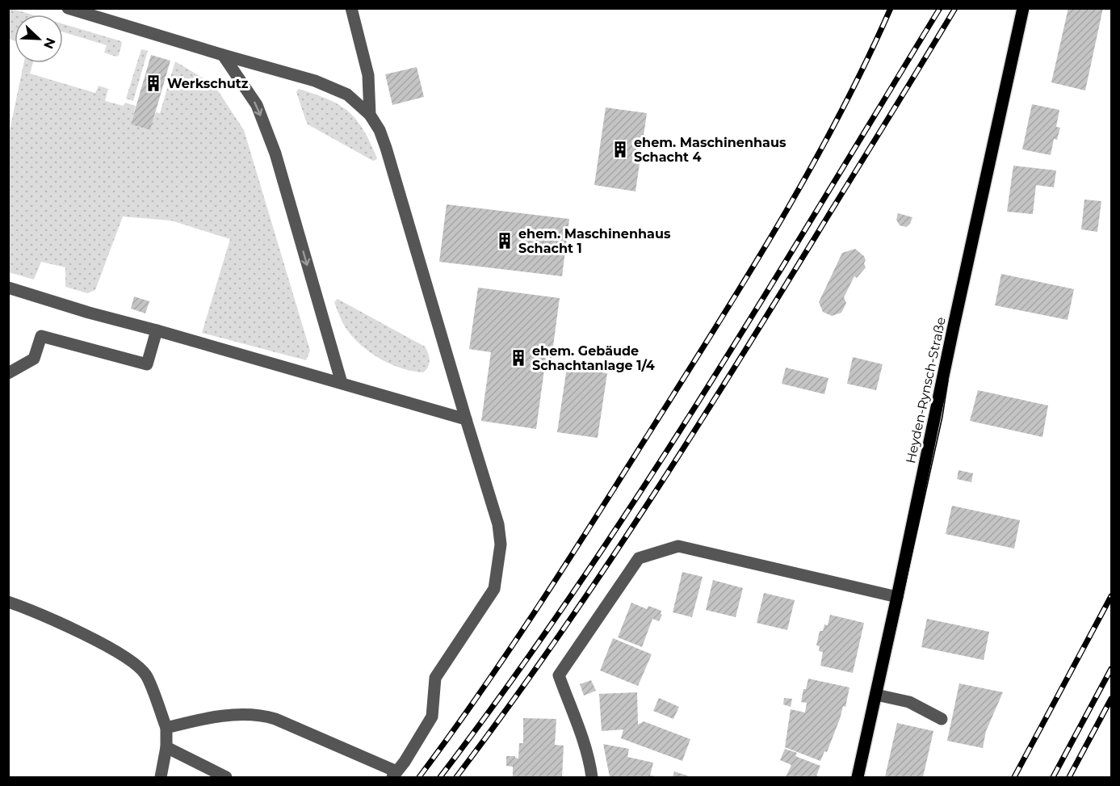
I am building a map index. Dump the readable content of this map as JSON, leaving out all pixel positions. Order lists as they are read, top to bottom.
{
  "streets": {
    "main road": ["Heyden-Rynsch-Straße"]
  },
  "places": {
    "building": [
      "Werkschutz",
      "ehem. Maschinenhaus Schacht 4",
      "ehem. Maschinenhaus Schacht 1",
      "ehem. Gebäude Schachtanlage 1/4"
    ]
  },
  "north": "bottom right"
}
